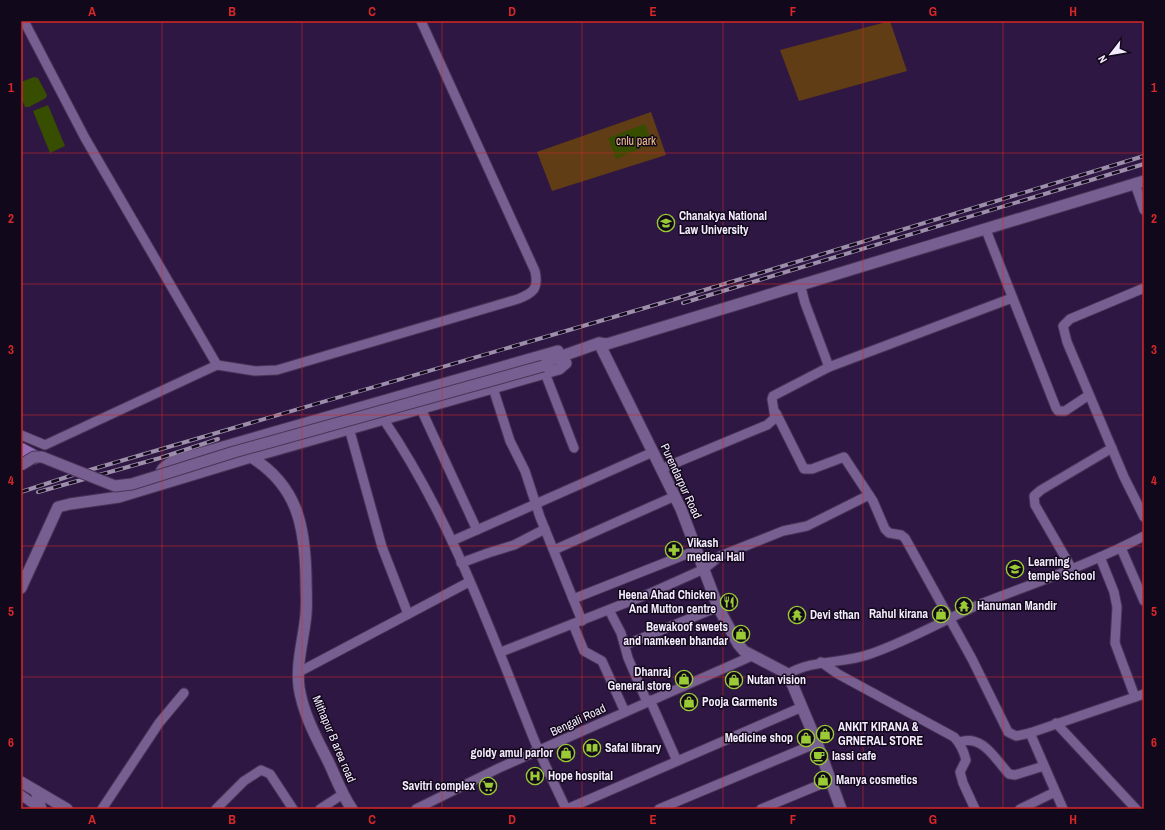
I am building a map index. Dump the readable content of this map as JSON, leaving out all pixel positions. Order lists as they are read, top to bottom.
{
  "streets": {
    "street": ["Purendarpur Road", "Bengali Road", "Mithapur B area road"]
  },
  "crossings": [
    ["Purendarpur Road", "Bengali Road"]
  ],
  "parks": ["cnlu park"],
  "places": {
    "school or university": ["Chanakya National Law University", "Learning temple School"],
    "pharmacy": ["Vikash medical Hall"],
    "restaurant": ["Heena Ahad Chicken And Mutton centre"],
    "temple": ["Hanuman Mandir", "Devi sthan"],
    "shop": [
      "Rahul kirana",
      "Bewakoof sweets and namkeen bhandar",
      "Dhanraj General store",
      "Nutan vision",
      "Pooja Garments",
      "ANKIT KIRANA & GRNERAL STORE",
      "Medicine shop",
      "goldy amul parlor",
      "Manya cosmetics"
    ],
    "library": ["Safal library"],
    "cafe": ["lassi cafe"],
    "hospital": ["Hope hospital"],
    "supermarket": ["Savitri complex"]
  },
  "north": "bottom left",
  "grid": {
    "columns": [
      "A",
      "B",
      "C",
      "D",
      "E",
      "F",
      "G",
      "H"
    ],
    "rows": [
      "1",
      "2",
      "3",
      "4",
      "5",
      "6"
    ]
  }
}
